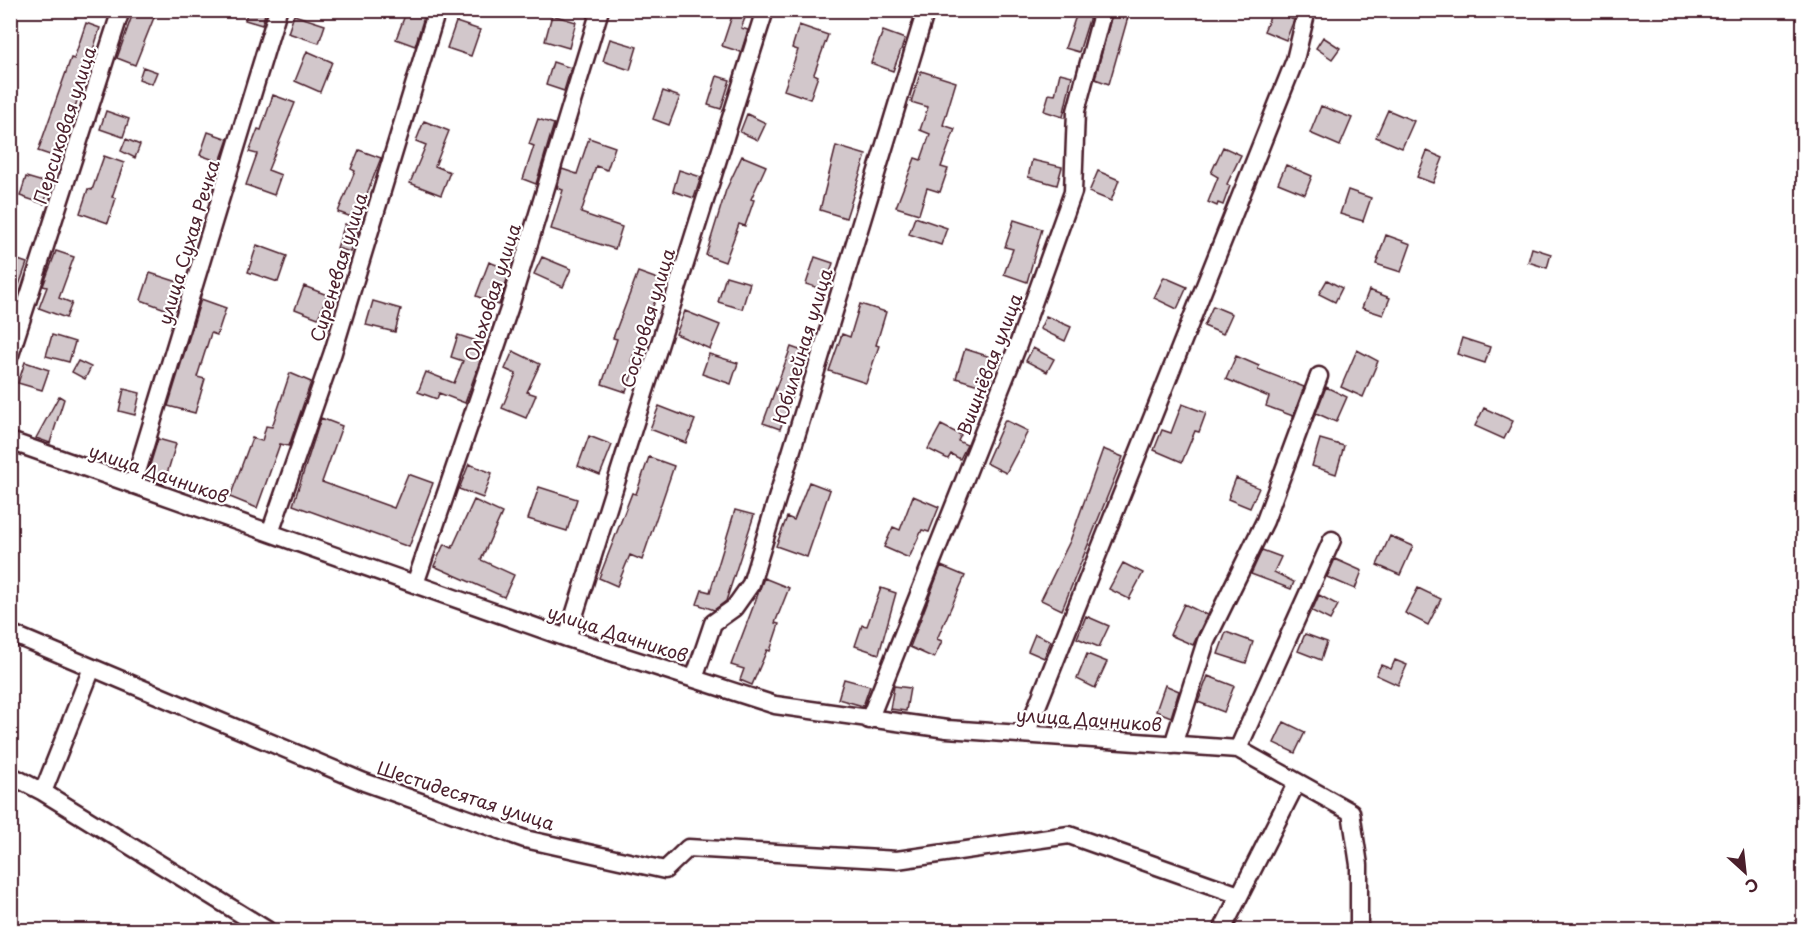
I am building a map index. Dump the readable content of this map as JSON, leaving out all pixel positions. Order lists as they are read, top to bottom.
{
  "streets": {
    "street": [
      "Персиковая улица",
      "улица Сухая Речка",
      "Сиреневая улица",
      "Ольховая улица",
      "Сосновая улица",
      "Юбилейная улица",
      "Вишнёвая улица",
      "улица Дачников",
      "Шестидесятая улица"
    ]
  },
  "crossings": [
    ["улица Сухая Речка", "улица Дачников"],
    ["Сиреневая улица", "улица Дачников"],
    ["Ольховая улица", "улица Дачников"],
    ["Сосновая улица", "улица Дачников"],
    ["Юбилейная улица", "улица Дачников"],
    ["Вишнёвая улица", "улица Дачников"]
  ],
  "north": "bottom right"
}
